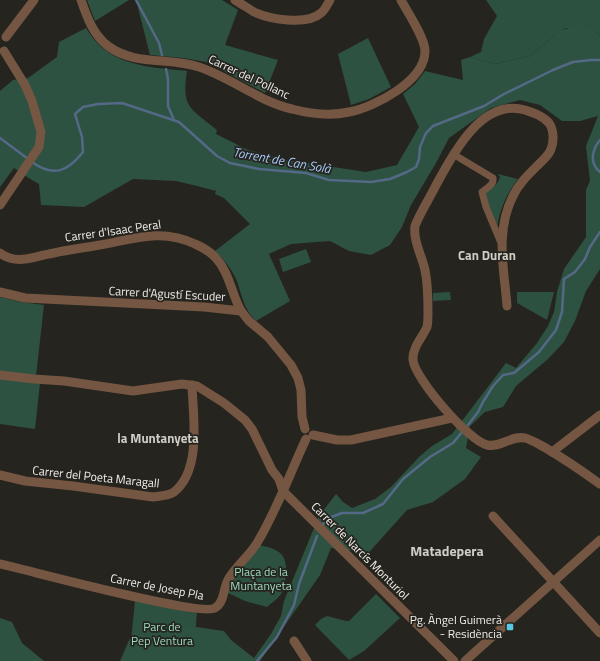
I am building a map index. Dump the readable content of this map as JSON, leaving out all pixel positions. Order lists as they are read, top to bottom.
{
  "streets": {
    "street": [
      "Carrer del Pollanc",
      "Carrer d'Isaac Peral",
      "Carrer d'Agustí Escuder",
      "Carrer del Poeta Maragall",
      "Carrer de Narcís Monturiol",
      "Carrer de Josep Pla"
    ]
  },
  "crossings": [
    ["Carrer d'Isaac Peral", "Carrer d'Agustí Escuder"],
    ["Carrer d'Agustí Escuder", "Carrer de Josep Pla"],
    ["Carrer de Narcís Monturiol", "Carrer de Josep Pla"]
  ],
  "districts": ["Can Duran", "la Muntanyeta", "Matadepera"],
  "water": ["Torrent de Can Solà"],
  "parks": ["Plaça de la Muntanyeta", "Parc de Pep Ventura"],
  "places": {
    "transit": ["Pg. Àngel Guimerà - Residència"]
  }
}
